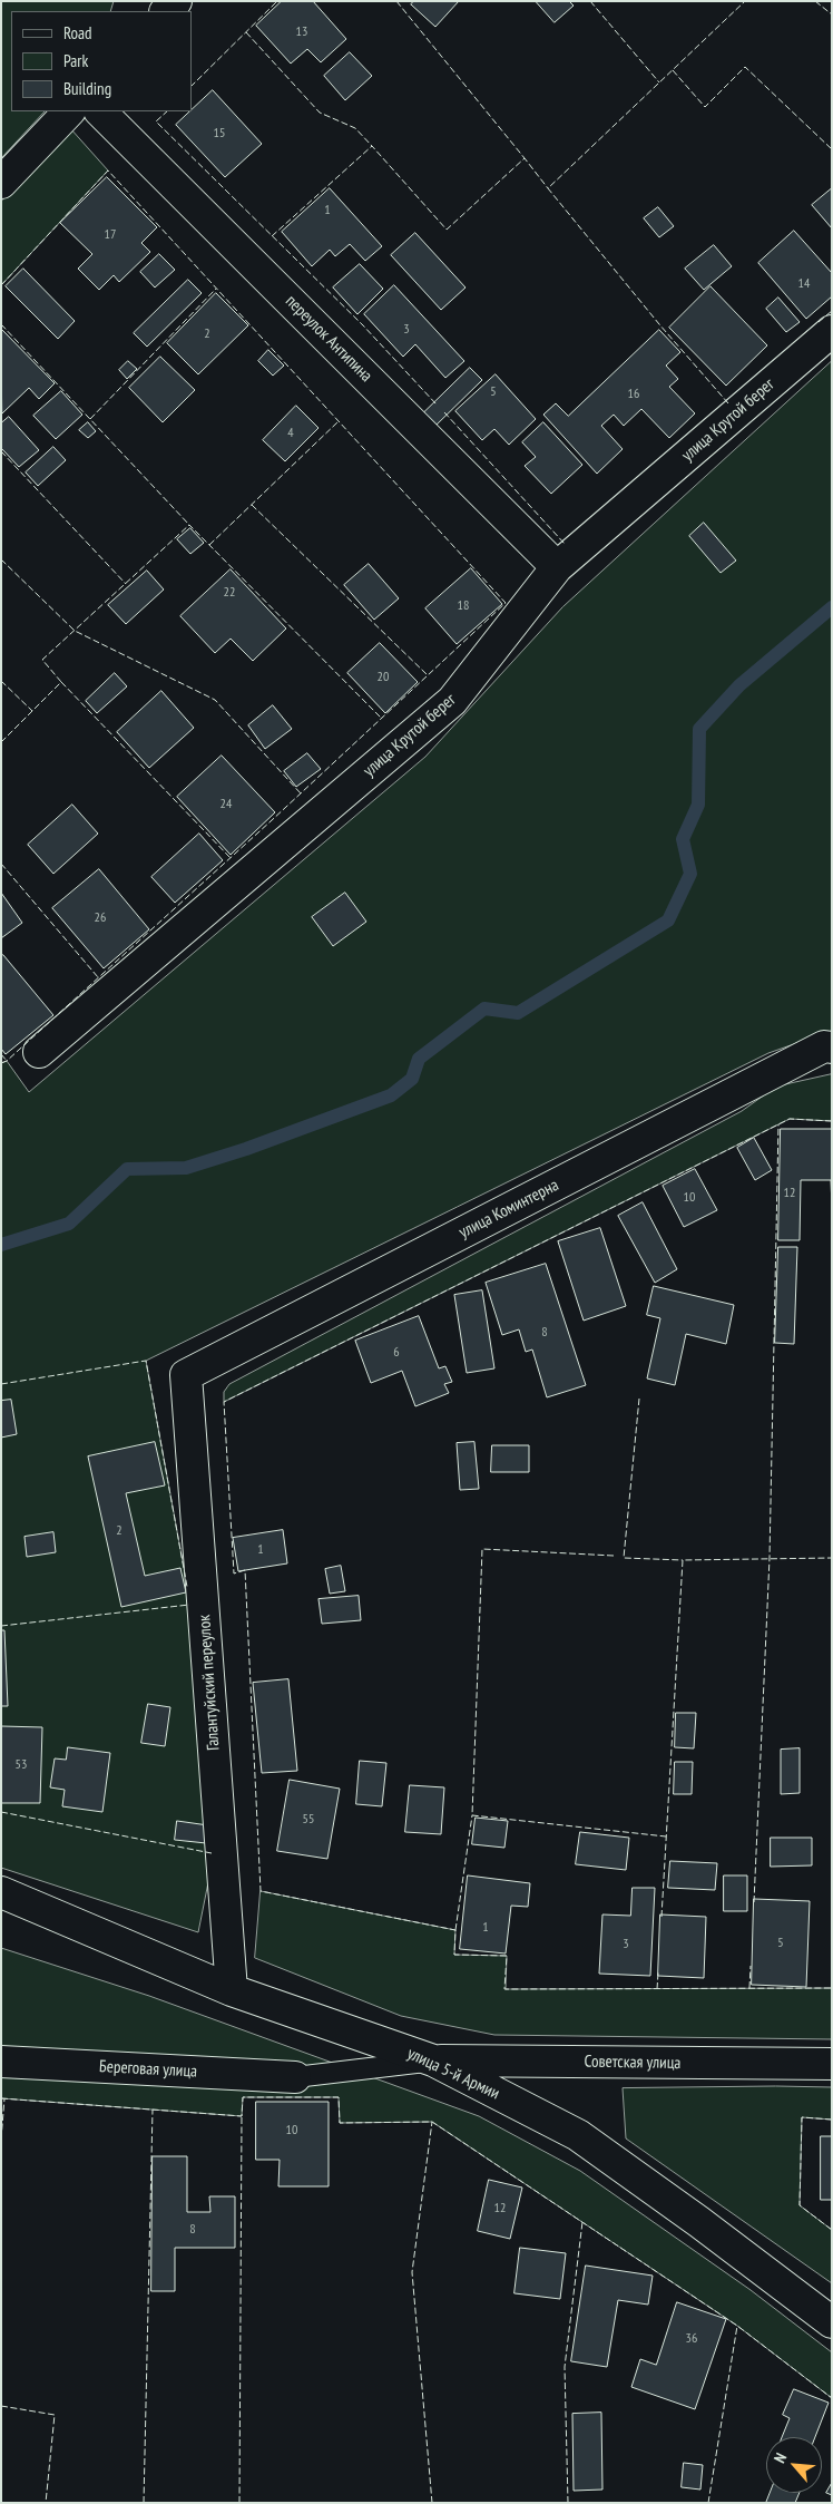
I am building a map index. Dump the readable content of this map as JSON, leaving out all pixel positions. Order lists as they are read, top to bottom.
{
  "streets": {
    "street": [
      "переулок Антипина",
      "улица Крутой берег",
      "улица Коминтерна",
      "Галантуйский переулок",
      "Советская улица",
      "Береговая улица",
      "улица 5-й Армии"
    ]
  },
  "crossings": [
    ["переулок Антипина", "улица Крутой берег"],
    ["улица Коминтерна", "Галантуйский переулок"],
    ["Галантуйский переулок", "улица 5-й Армии"],
    ["Советская улица", "улица 5-й Армии"]
  ],
  "house_numbers": [
    "13",
    "15",
    "1",
    "17",
    "14",
    "3",
    "2",
    "5",
    "16",
    "4",
    "22",
    "18",
    "20",
    "24",
    "26",
    "12",
    "10",
    "8",
    "6",
    "2",
    "1",
    "53",
    "55",
    "1",
    "5",
    "3",
    "10",
    "12",
    "8",
    "36"
  ],
  "legend": ["Road", "Park", "Building"],
  "north": "top left"
}
